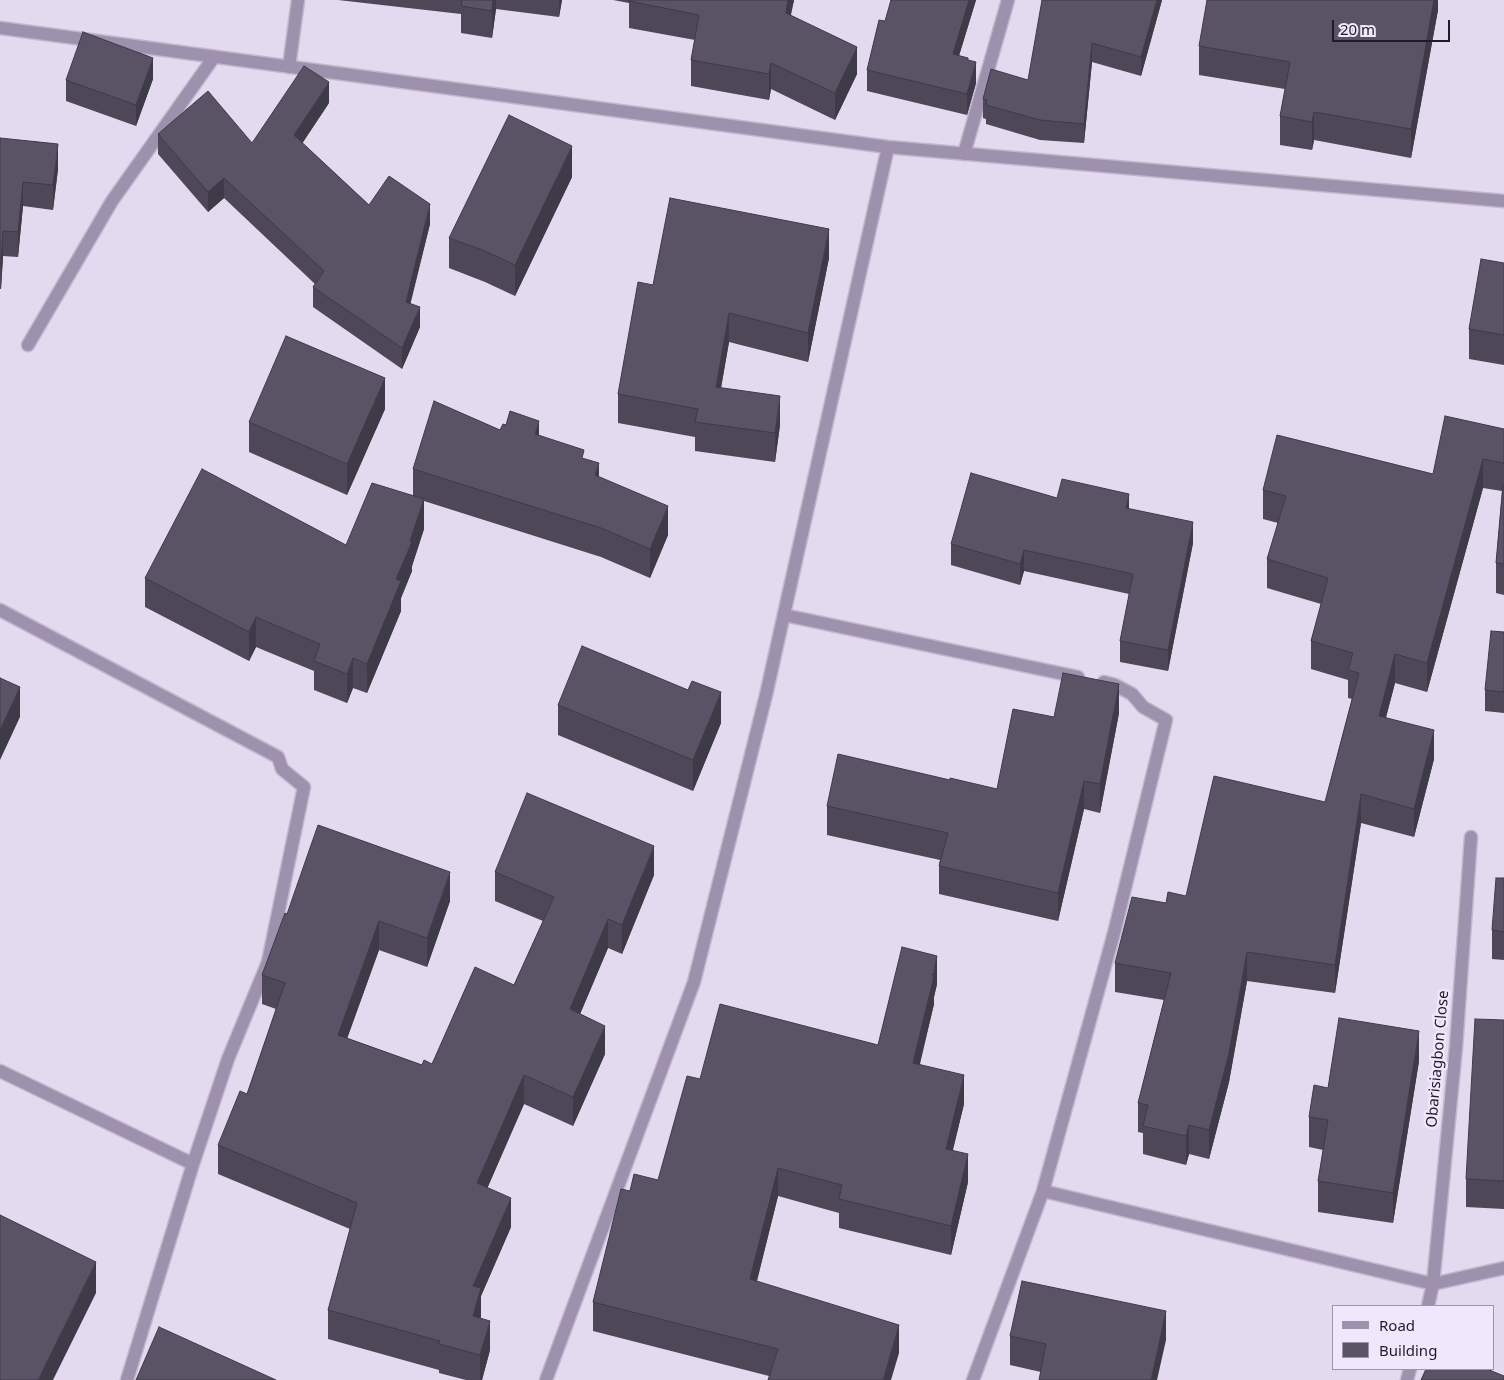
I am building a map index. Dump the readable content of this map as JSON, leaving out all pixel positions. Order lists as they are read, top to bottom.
{
  "streets": {
    "street": ["Obarisiagbon Close"]
  },
  "legend": ["Road", "Building"],
  "scale_bar": "20 m"
}
